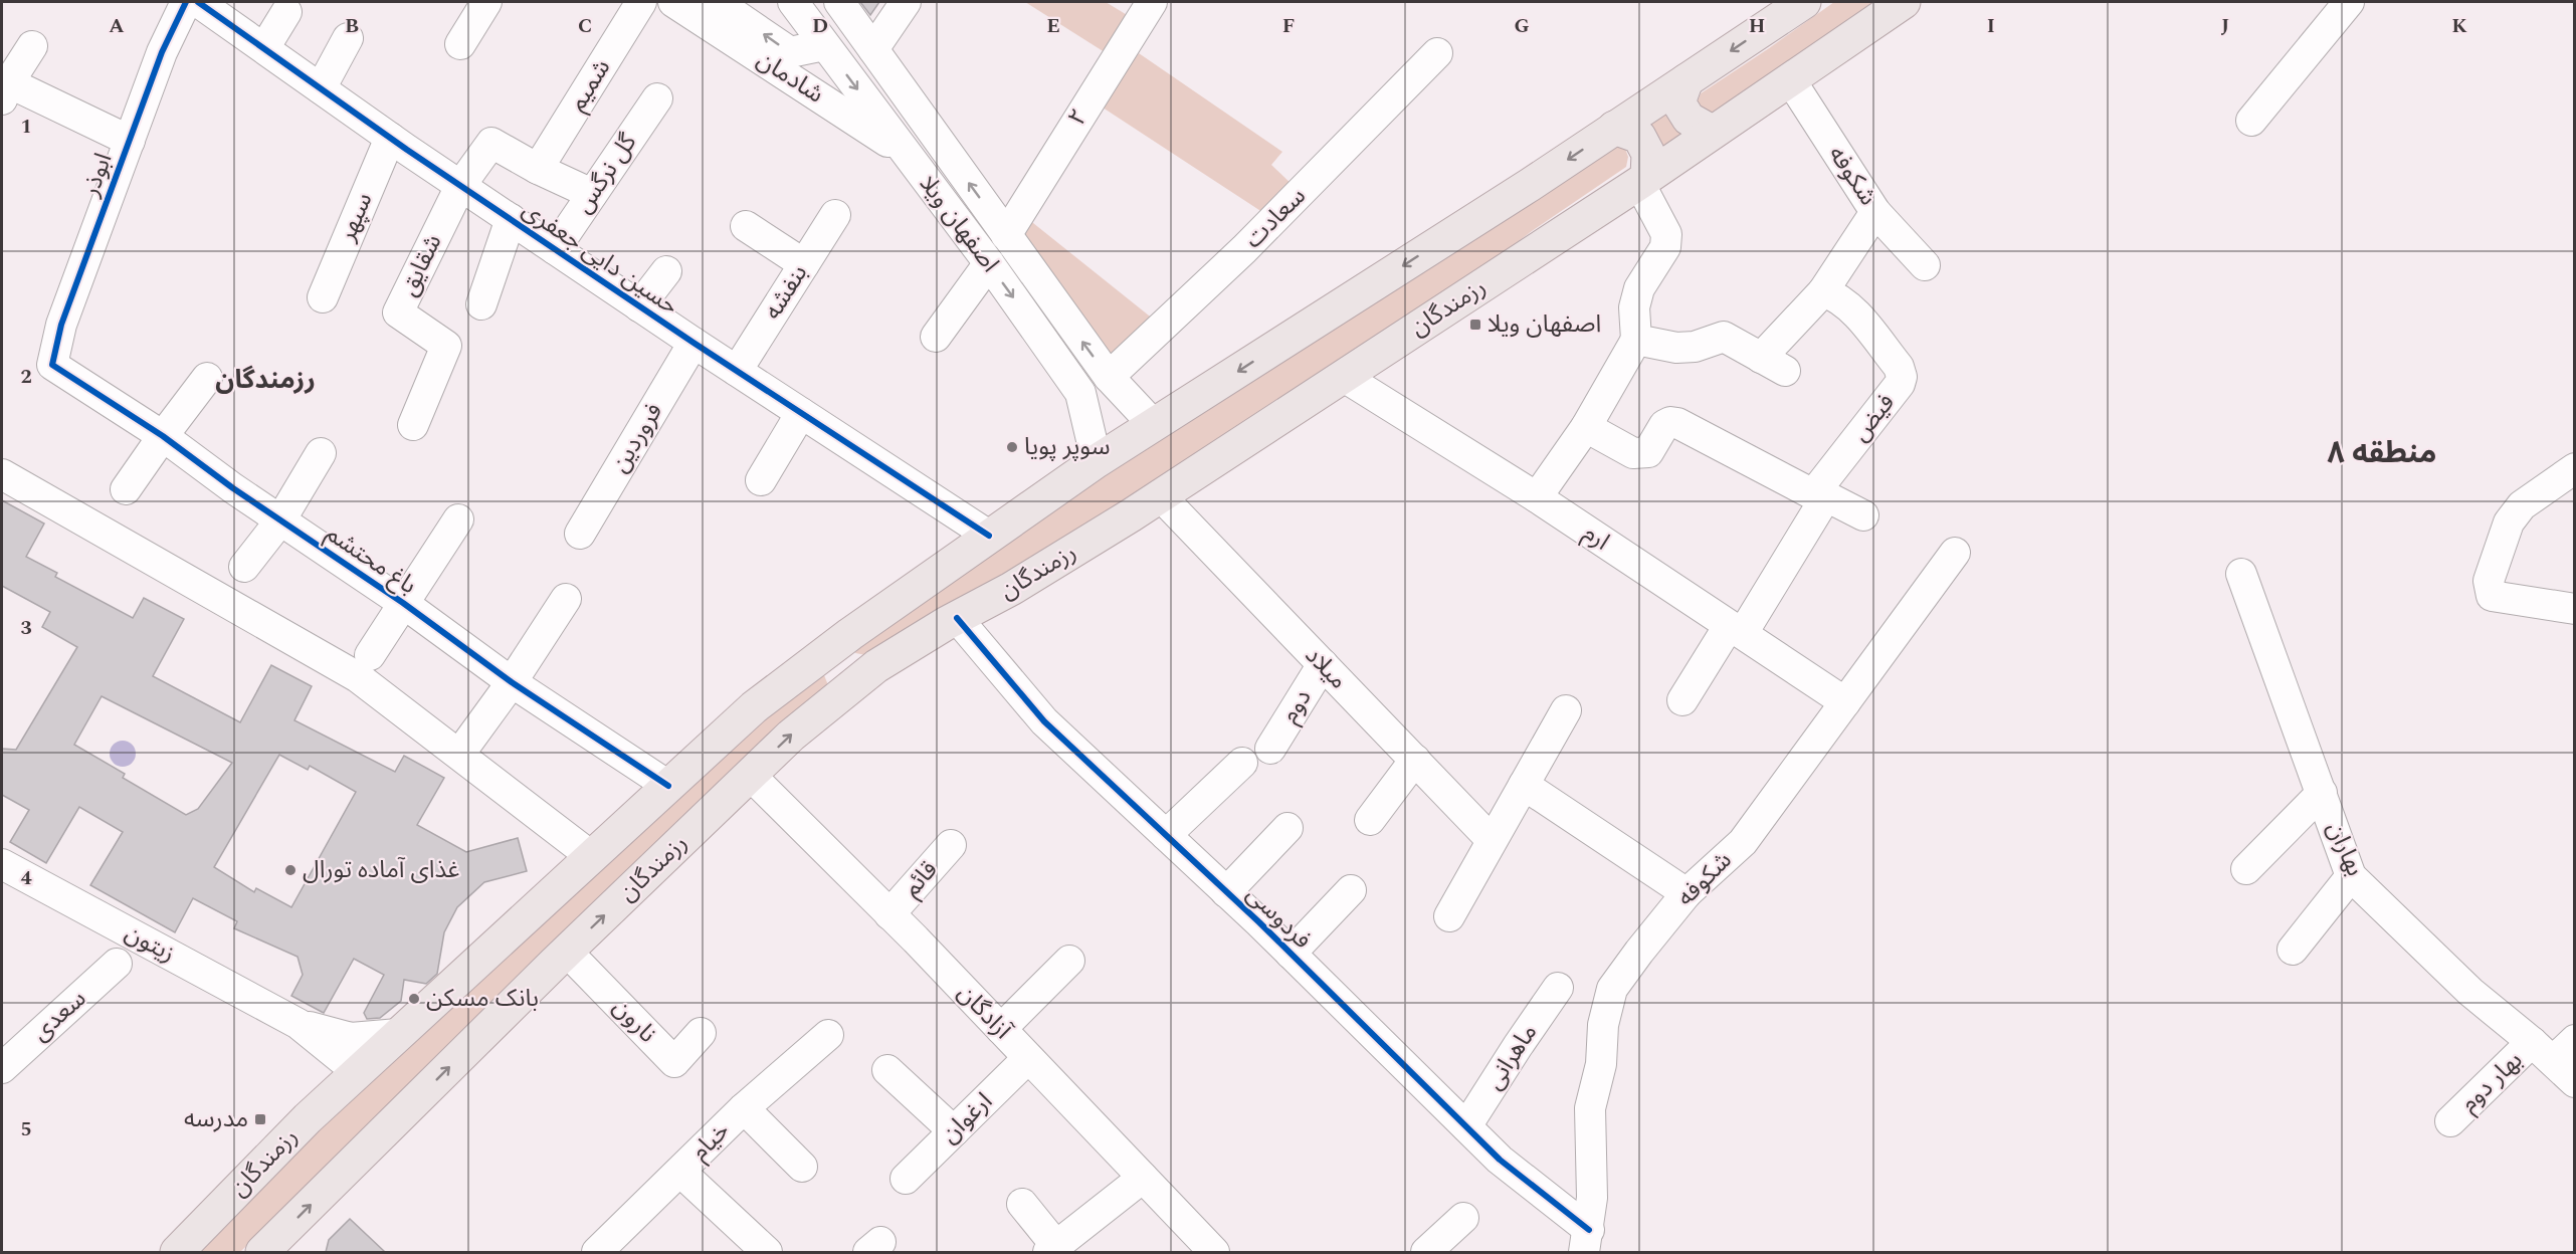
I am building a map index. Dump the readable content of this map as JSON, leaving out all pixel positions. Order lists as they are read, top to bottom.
{
  "streets": {
    "main road": ["رزمندگان"],
    "street": [
      "شادمان",
      "شمیم",
      "۲",
      "گل نرگس",
      "ابوذر",
      "شکوفه",
      "سپهر",
      "سعادت",
      "اصفهان ویلا",
      "حسین دایی جعفری",
      "شقایق",
      "بنفشه",
      "فیض",
      "فروردین",
      "ارم",
      "باغ محتشم",
      "میلاد",
      "دوم",
      "بهاران",
      "قائم",
      "فردوسی",
      "زیتون",
      "آزادگان",
      "سعدی",
      "نارون",
      "ماهرانی",
      "بهار دوم",
      "ارغوان",
      "خیام"
    ]
  },
  "crossings": [
    ["شادمان", "اصفهان ویلا"],
    ["۲", "اصفهان ویلا"],
    ["گل نرگس", "حسین دایی جعفری"],
    ["ابوذر", "باغ محتشم"],
    ["شکوفه", "رزمندگان"],
    ["شکوفه", "ارم"],
    ["شکوفه", "فردوسی"],
    ["سپهر", "حسین دایی جعفری"],
    ["سعادت", "اصفهان ویلا"],
    ["اصفهان ویلا", "رزمندگان"],
    ["حسین دایی جعفری", "شقایق"],
    ["حسین دایی جعفری", "بنفشه"],
    ["حسین دایی جعفری", "رزمندگان"],
    ["حسین دایی جعفری", "فروردین"],
    ["رزمندگان", "ارم"],
    ["رزمندگان", "باغ محتشم"],
    ["رزمندگان", "میلاد"],
    ["رزمندگان", "فردوسی"],
    ["رزمندگان", "آزادگان"],
    ["رزمندگان", "نارون"],
    ["میلاد", "دوم"],
    ["بهاران", "بهار دوم"],
    ["قائم", "آزادگان"],
    ["فردوسی", "ماهرانی"],
    ["آزادگان", "ارغوان"]
  ],
  "districts": ["رزمندگان", "منطقه ۸"],
  "places": {
    "transit": ["اصفهان ویلا", "مدرسه"],
    "other": ["سوپر پویا", "غذای آماده تورال", "بانک مسکن"]
  },
  "grid": {
    "columns": [
      "A",
      "B",
      "C",
      "D",
      "E",
      "F",
      "G",
      "H",
      "I",
      "J",
      "K"
    ],
    "rows": [
      "1",
      "2",
      "3",
      "4",
      "5"
    ]
  }
}
